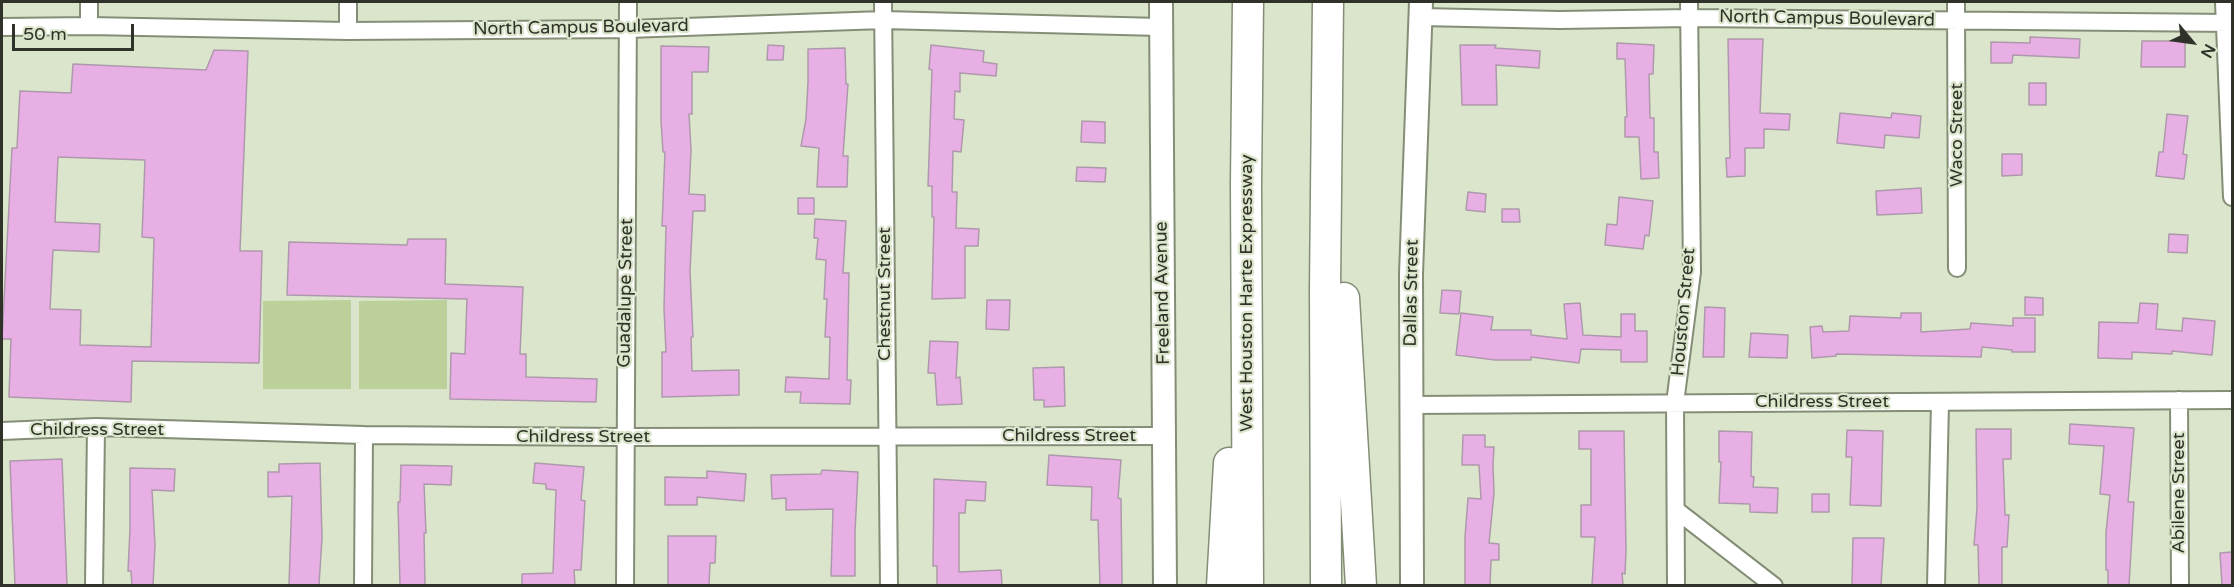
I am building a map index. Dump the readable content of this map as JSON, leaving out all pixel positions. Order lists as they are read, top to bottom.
{
  "streets": {
    "highway": ["West Houston Harte Expressway"],
    "main road": ["Freeland Avenue", "Dallas Street"],
    "street": [
      "North Campus Boulevard",
      "Waco Street",
      "Guadalupe Street",
      "Chestnut Street",
      "Houston Street",
      "Childress Street",
      "Abilene Street"
    ]
  },
  "crossings": [
    ["North Campus Boulevard", "Waco Street"],
    ["North Campus Boulevard", "Guadalupe Street"],
    ["North Campus Boulevard", "Freeland Avenue"],
    ["North Campus Boulevard", "Dallas Street"],
    ["North Campus Boulevard", "Chestnut Street"],
    ["North Campus Boulevard", "Houston Street"],
    ["Guadalupe Street", "Childress Street"],
    ["Freeland Avenue", "Childress Street"],
    ["Dallas Street", "Childress Street"],
    ["Chestnut Street", "Childress Street"],
    ["Houston Street", "Childress Street"],
    ["Childress Street", "Abilene Street"]
  ],
  "scale_bar": "50 m",
  "north": "bottom right"
}
